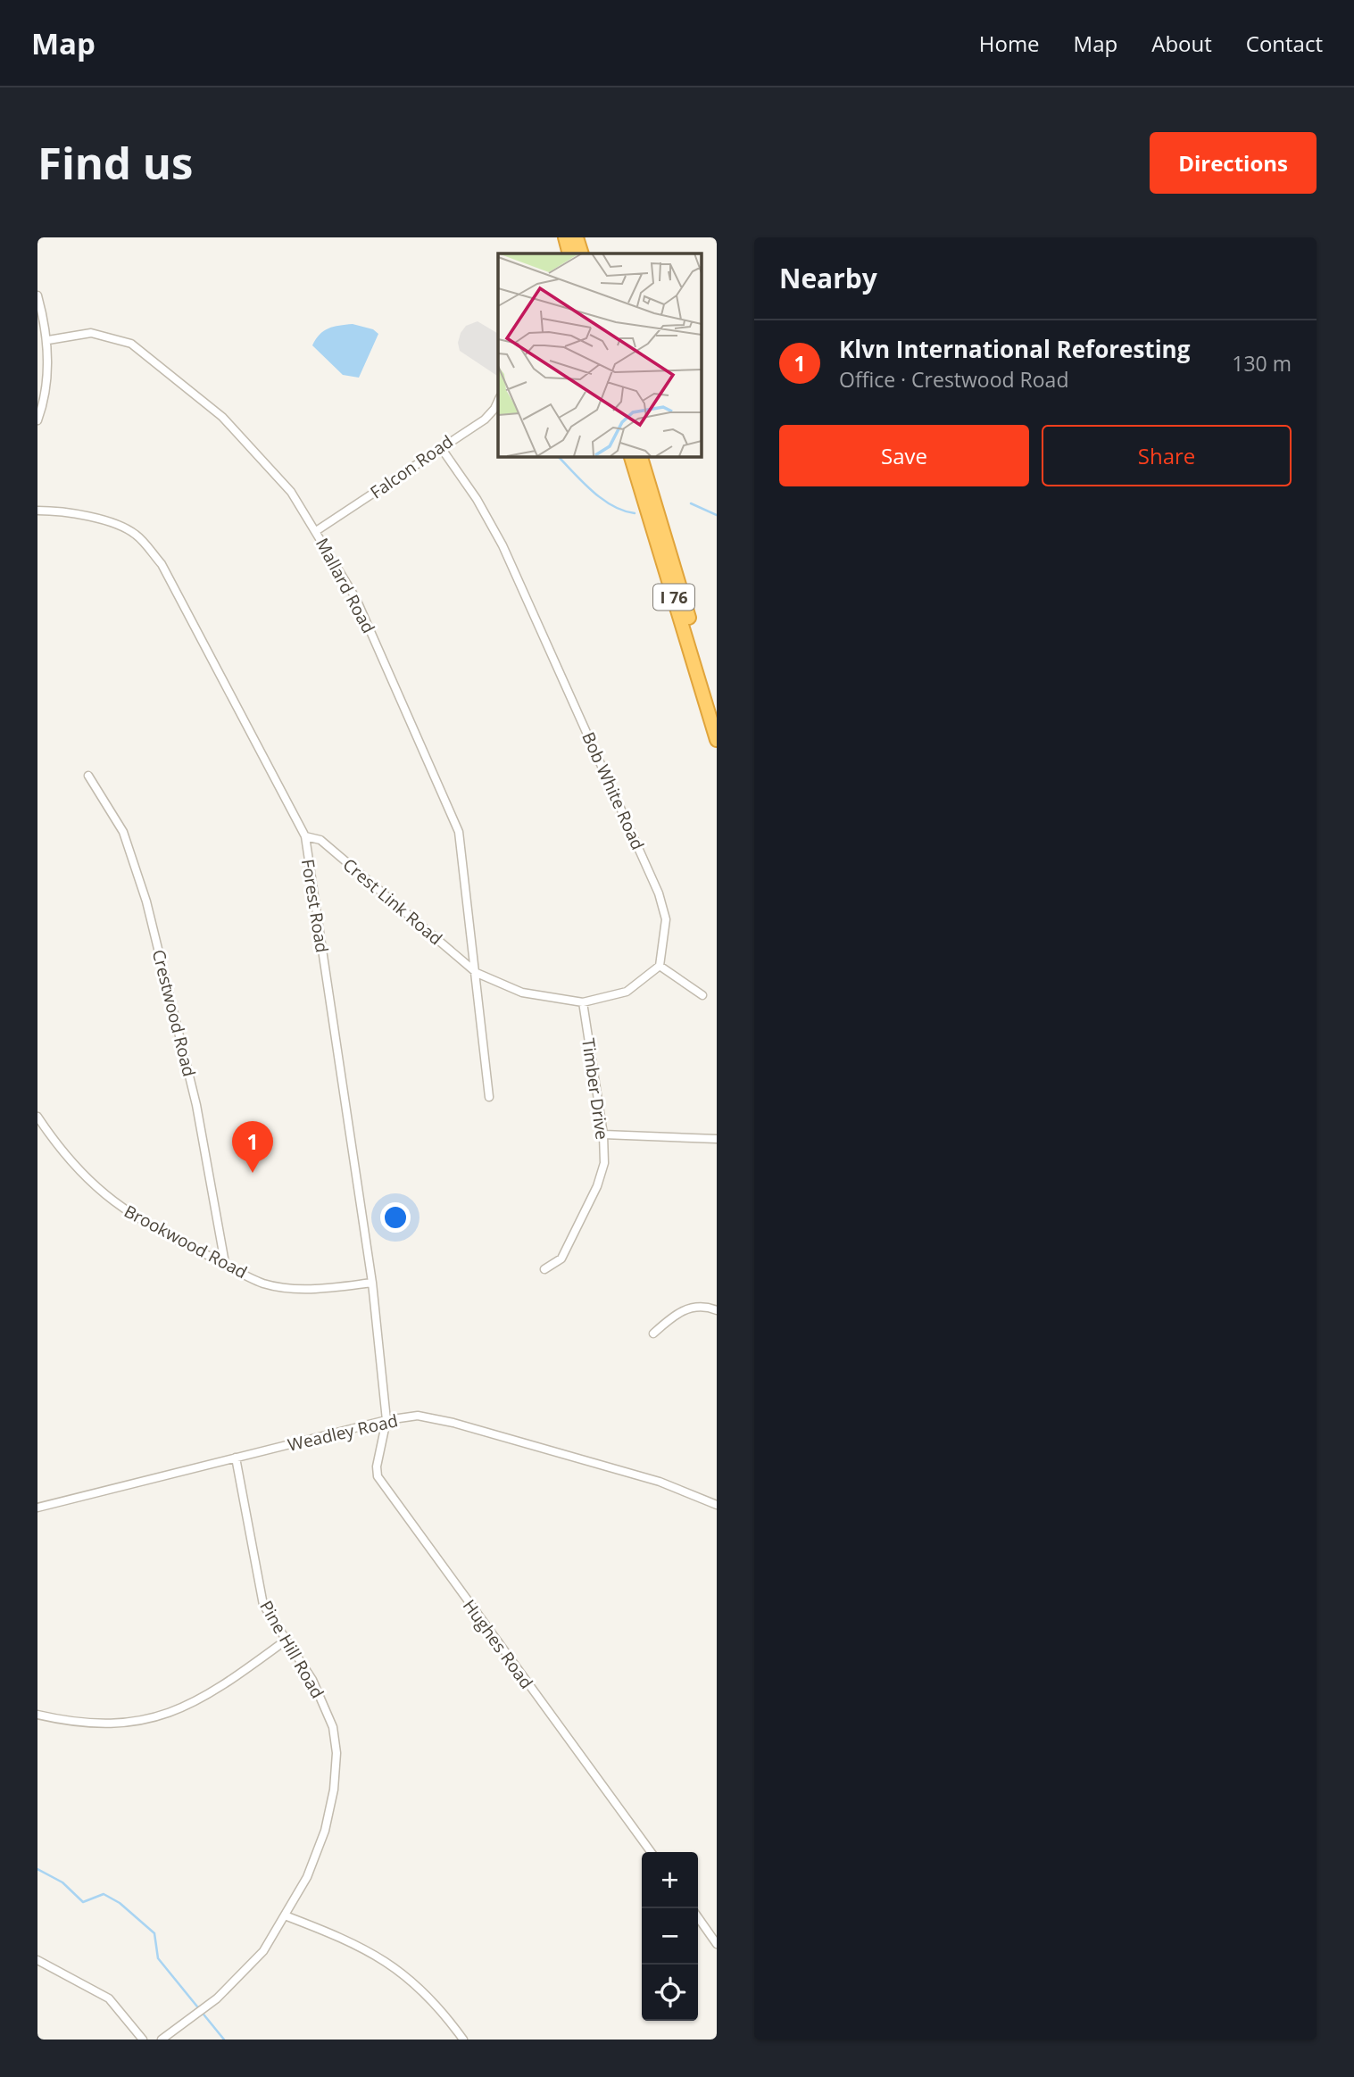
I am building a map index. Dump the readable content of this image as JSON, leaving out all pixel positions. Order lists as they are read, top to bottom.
{
  "streets": {
    "highway": ["I 76"],
    "street": [
      "Falcon Road",
      "Mallard Road",
      "Bob White Road",
      "Crest Link Road",
      "Forest Road",
      "Crestwood Road",
      "Timber Drive",
      "Brookwood Road",
      "Weadley Road",
      "Hughes Road",
      "Pine Hill Road"
    ]
  },
  "crossings": [
    ["Falcon Road", "Mallard Road"],
    ["Falcon Road", "Bob White Road"],
    ["Mallard Road", "Crest Link Road"],
    ["Crest Link Road", "Forest Road"],
    ["Forest Road", "Brookwood Road"],
    ["Forest Road", "Weadley Road"],
    ["Forest Road", "Hughes Road"],
    ["Crestwood Road", "Brookwood Road"],
    ["Weadley Road", "Hughes Road"],
    ["Weadley Road", "Pine Hill Road"]
  ],
  "page": {
    "header": "Map",
    "nav": [
      "Home",
      "Map",
      "About",
      "Contact"
    ],
    "buttons": [
      "Directions",
      ["Save", "Share"]
    ],
    "title": "Find us",
    "heading": "Nearby",
    "list": [
      {
        "mark": "1",
        "name": "Klvn International Reforesting",
        "note": "Office · Crestwood Road",
        "value": "130 m"
      }
    ],
    "pins": "1",
    "map_buttons": ["+", "−"]
  }
}
